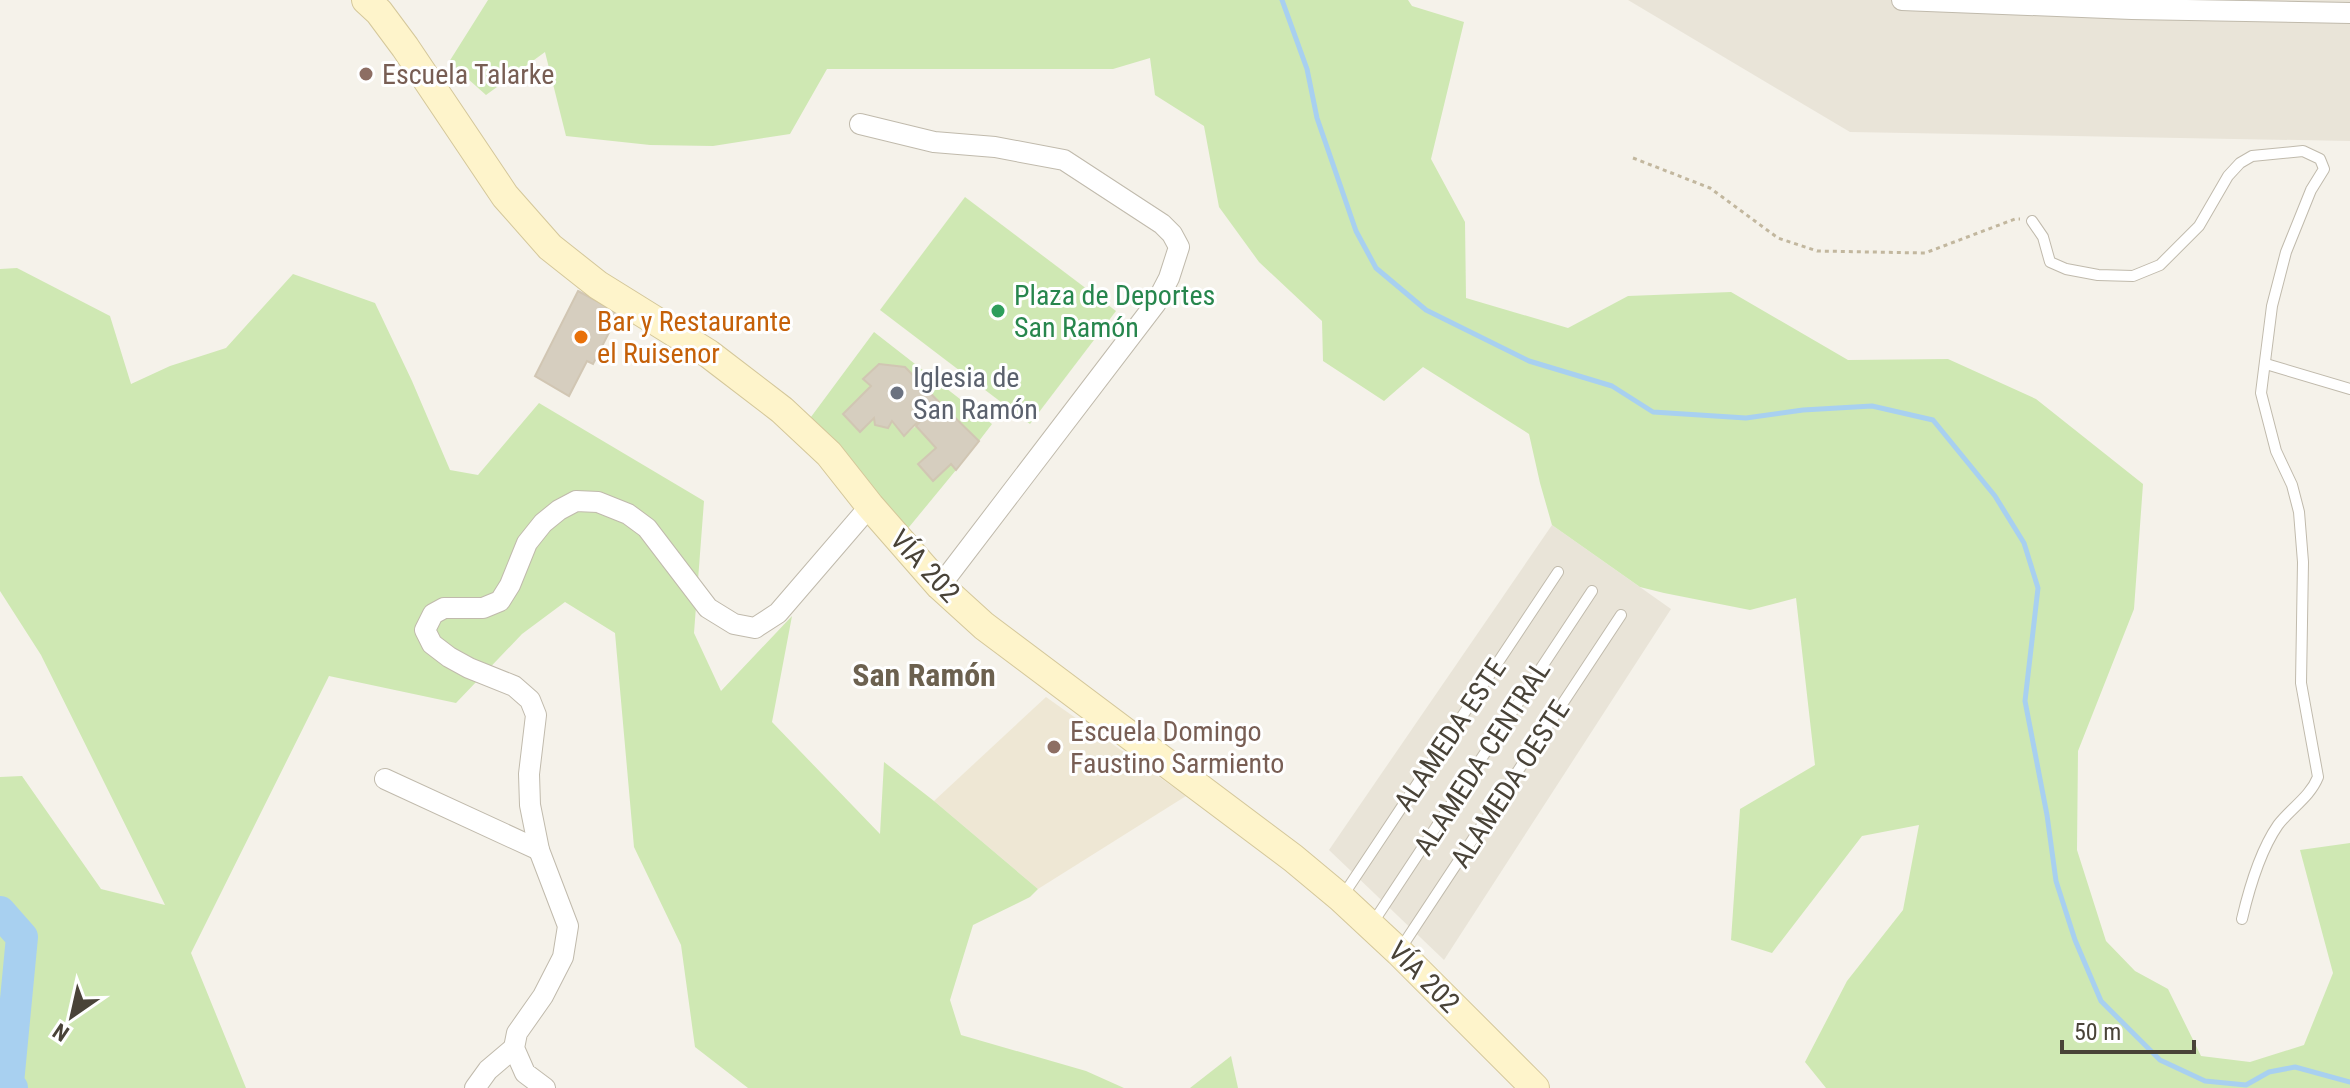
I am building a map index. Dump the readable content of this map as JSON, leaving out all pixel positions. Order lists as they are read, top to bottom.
{
  "streets": {
    "main road": ["VÍA 202"],
    "lane": ["ALAMEDA ESTE", "ALAMEDA CENTRAL", "ALAMEDA OESTE"]
  },
  "crossings": [
    ["VÍA 202", "ALAMEDA ESTE"],
    ["VÍA 202", "ALAMEDA CENTRAL"],
    ["VÍA 202", "ALAMEDA OESTE"]
  ],
  "districts": ["San Ramón"],
  "places": [
    "Escuela Talarke",
    "Plaza de Deportes San Ramón",
    "Bar y Restaurante el Ruisenor",
    "Iglesia de San Ramón",
    "Escuela Domingo Faustino Sarmiento"
  ],
  "scale_bar": "50 m",
  "north": "bottom left"
}
